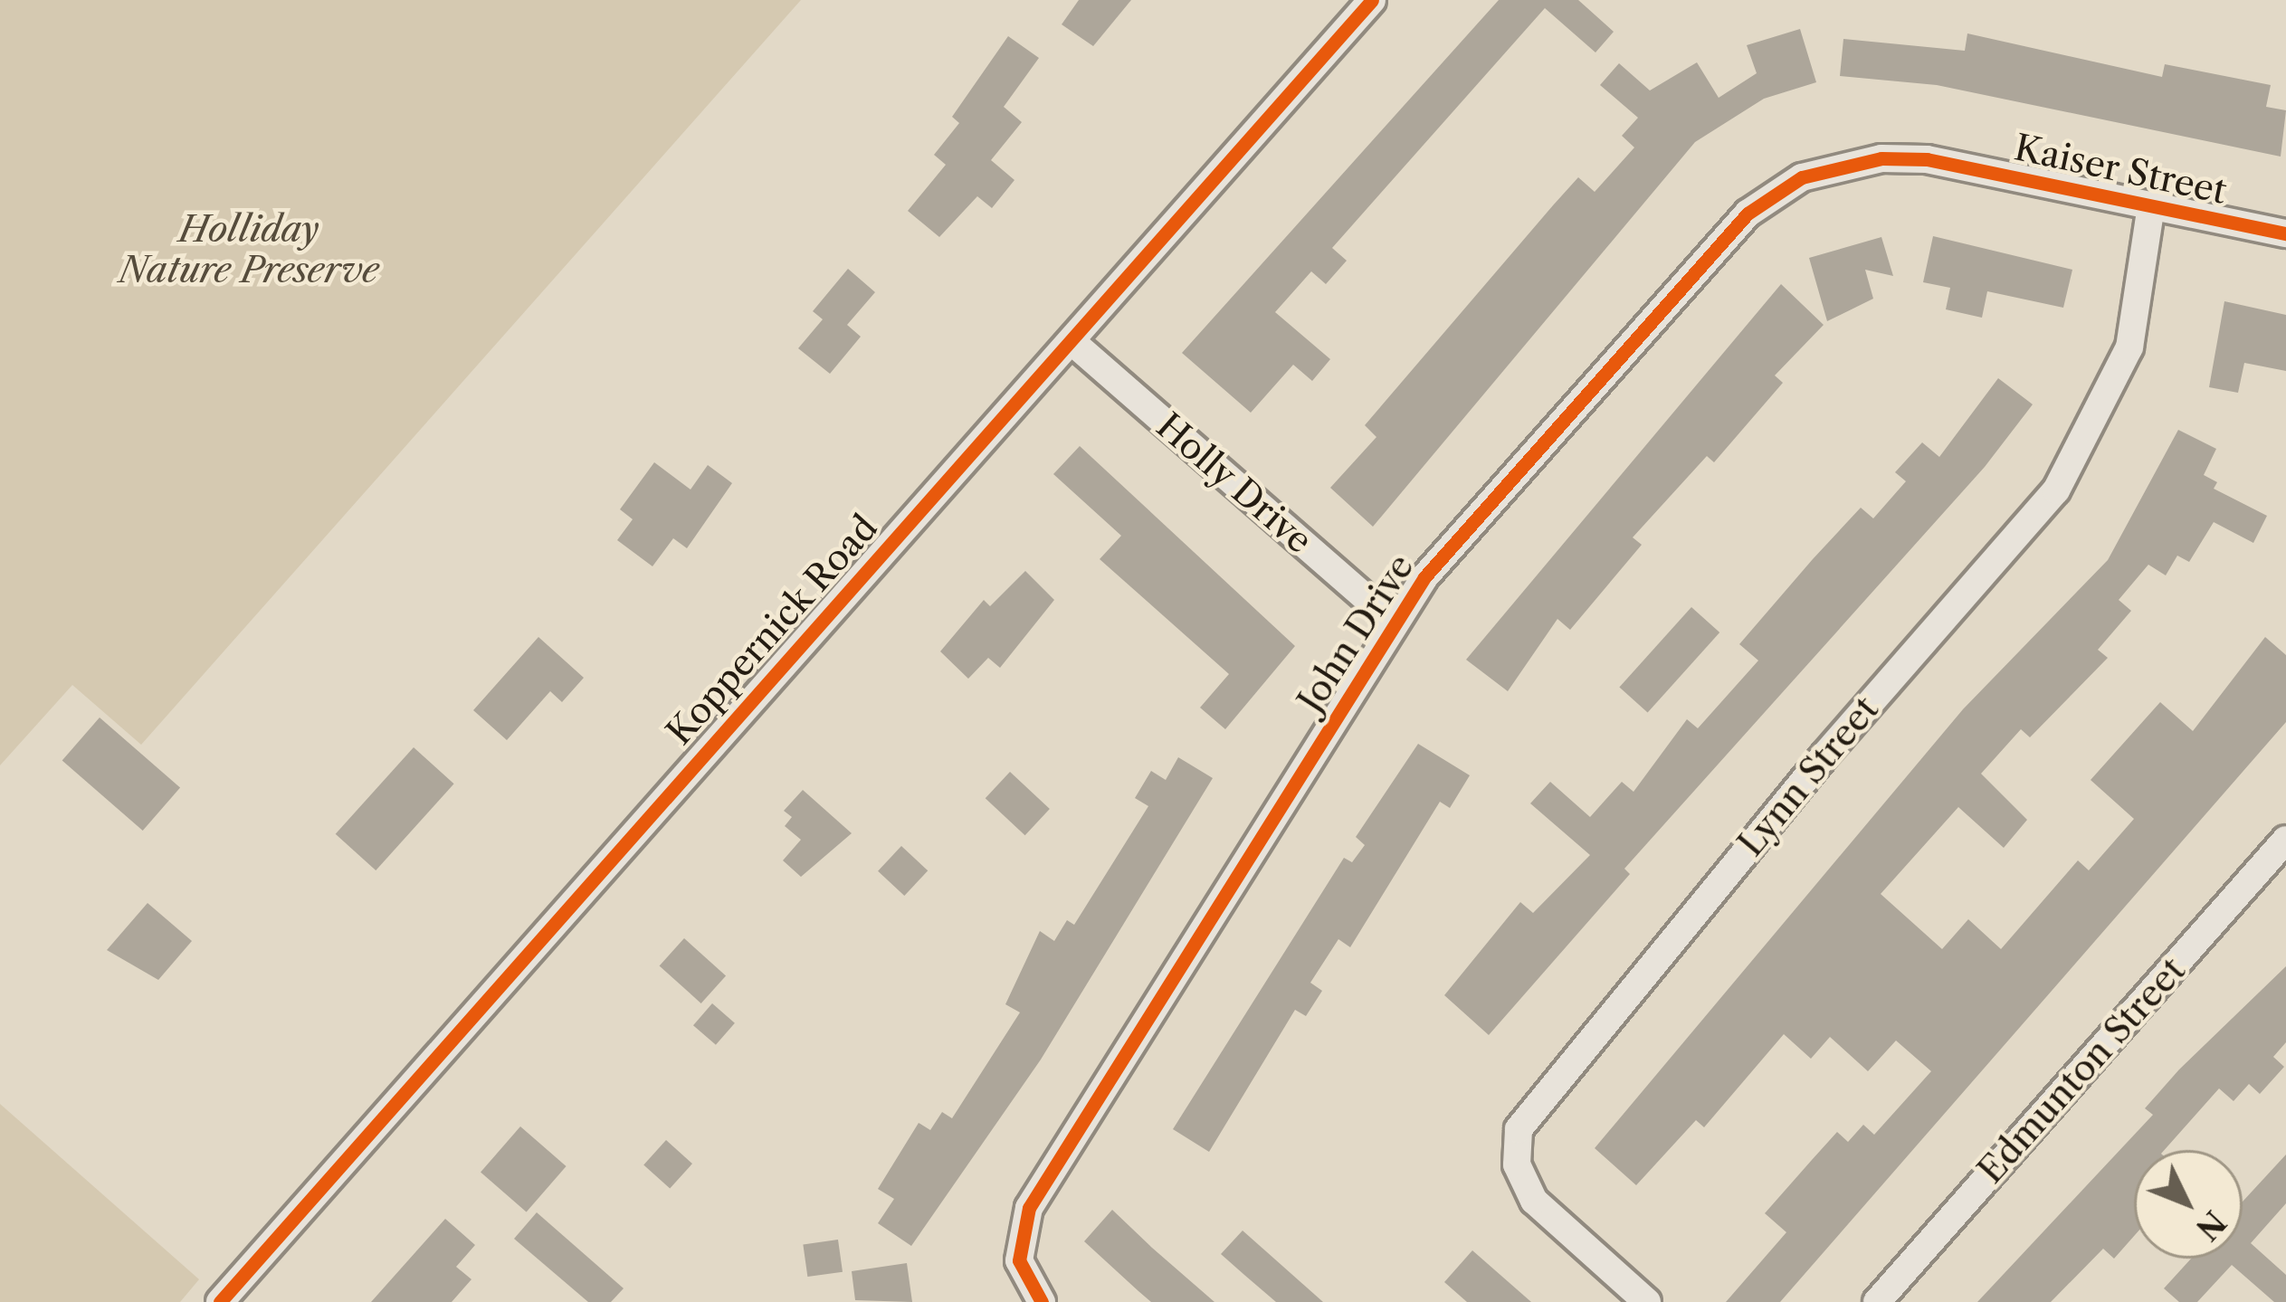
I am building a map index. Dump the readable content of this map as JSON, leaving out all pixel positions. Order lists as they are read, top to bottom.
{
  "streets": {
    "street": [
      "Kaiser Street",
      "Holly Drive",
      "Koppernick Road",
      "John Drive",
      "Lynn Street",
      "Edmunton Street"
    ]
  },
  "crossings": [
    ["Kaiser Street", "John Drive"],
    ["Kaiser Street", "Lynn Street"],
    ["Holly Drive", "Koppernick Road"],
    ["Holly Drive", "John Drive"]
  ],
  "parks": ["Holliday Nature Preserve"],
  "north": "bottom right"
}
